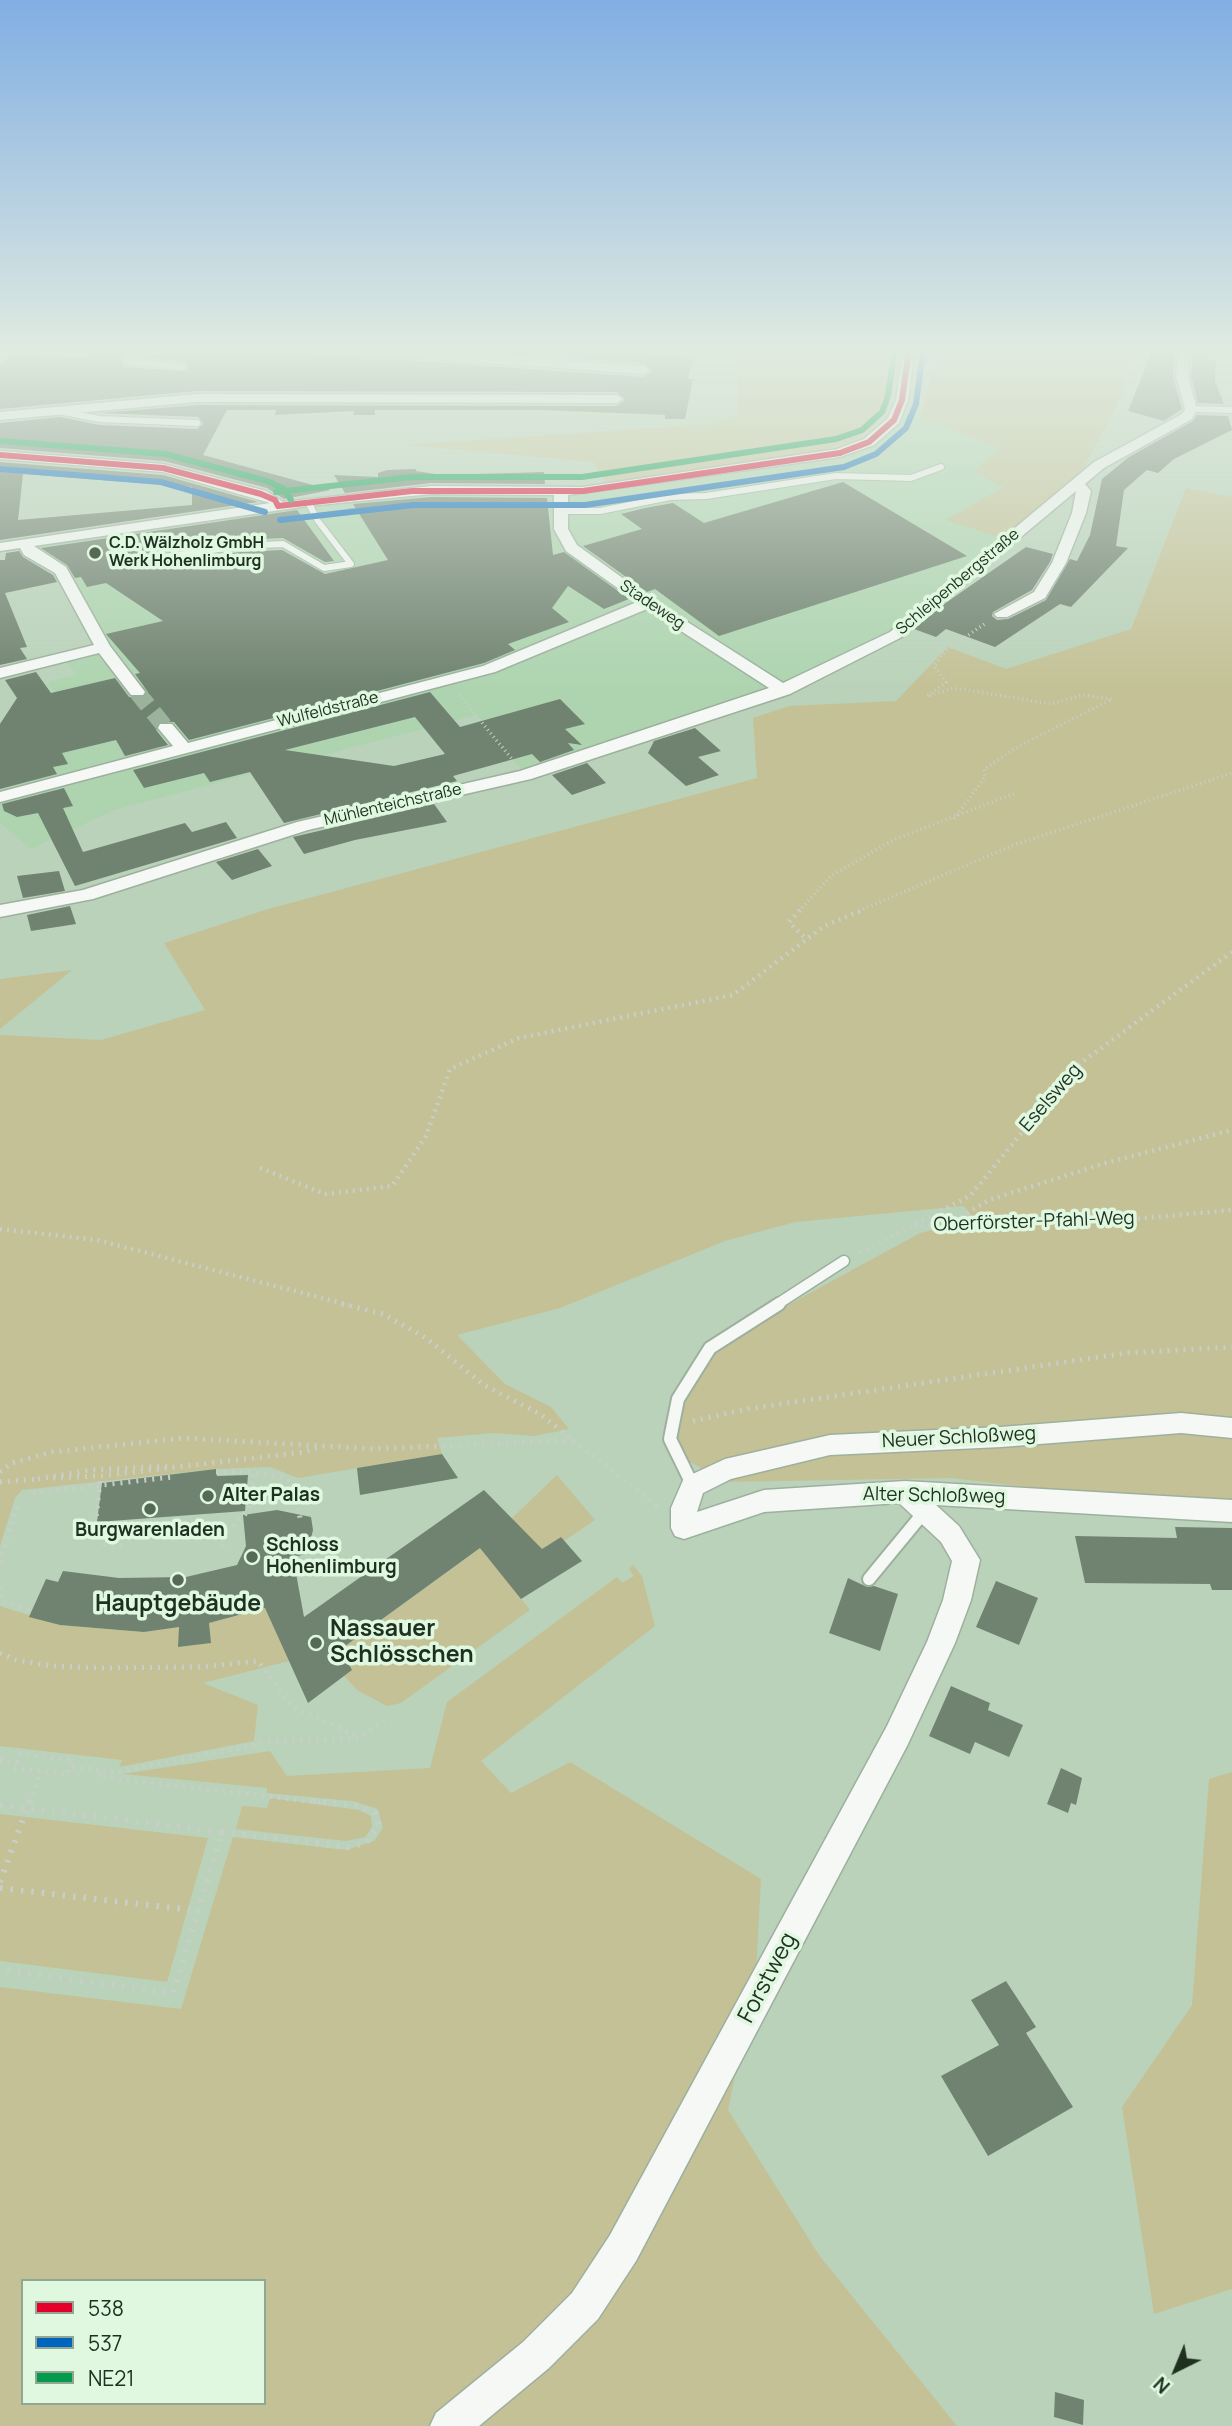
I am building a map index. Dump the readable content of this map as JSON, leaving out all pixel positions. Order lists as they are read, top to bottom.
{
  "streets": {
    "street": [
      "Schleipenbergstraße",
      "Stadeweg",
      "Wulfeldstraße",
      "Mühlenteichstraße",
      "Neuer Schloßweg",
      "Alter Schloßweg",
      "Forstweg"
    ],
    "path": ["Eselsweg", "Oberförster-Pfahl-Weg"]
  },
  "crossings": [
    ["Schleipenbergstraße", "Stadeweg"],
    ["Schleipenbergstraße", "Mühlenteichstraße"],
    ["Stadeweg", "Wulfeldstraße"],
    ["Stadeweg", "Mühlenteichstraße"],
    ["Eselsweg", "Oberförster-Pfahl-Weg"],
    ["Alter Schloßweg", "Forstweg"]
  ],
  "places": [
    "C.D. Wälzholz GmbH Werk Hohenlimburg",
    "Alter Palas",
    "Burgwarenladen",
    "Schloss Hohenlimburg",
    "Hauptgebäude",
    "Nassauer Schlösschen"
  ],
  "lines": ["transit line 538", "transit line 537", "transit line NE21"],
  "legend": ["538", "537", "NE21"],
  "north": "bottom left"
}
